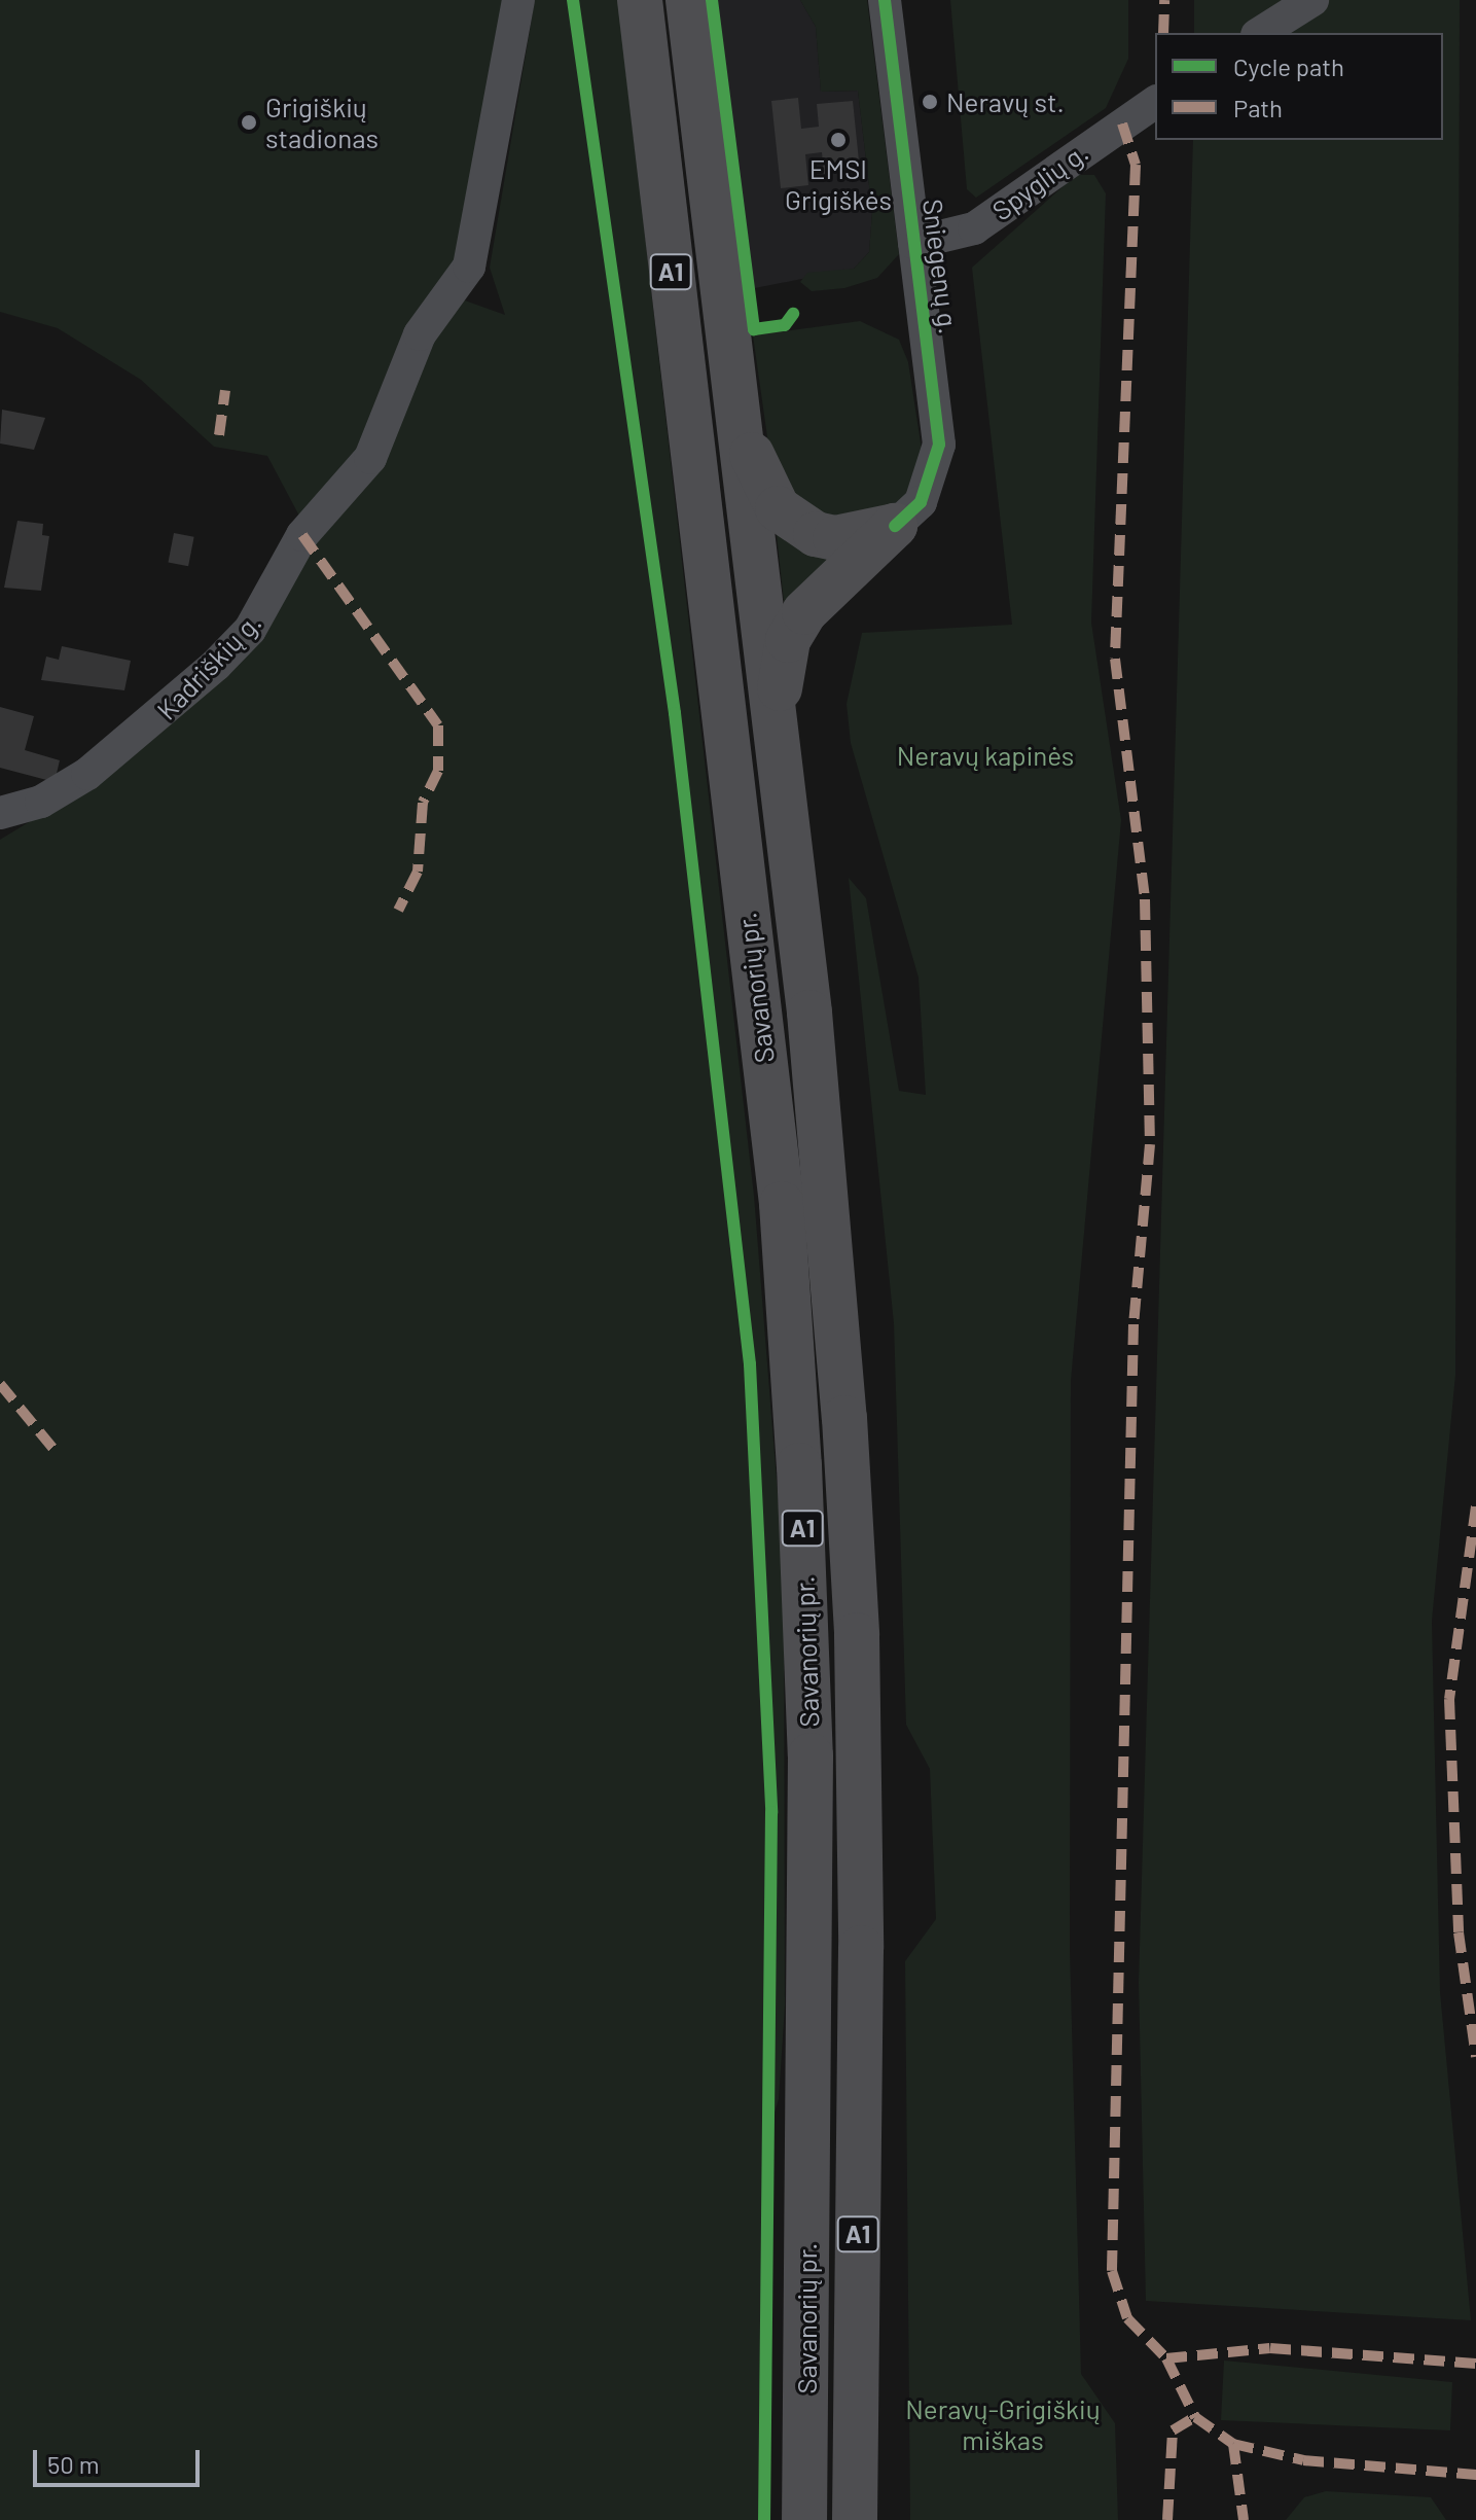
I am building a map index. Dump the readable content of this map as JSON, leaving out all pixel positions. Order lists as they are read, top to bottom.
{
  "streets": {
    "highway": ["A1", "Savanorių pr."],
    "street": ["Spyglių g.", "Sniegenų g.", "Kadriškių g."]
  },
  "crossings": [
    ["Spyglių g.", "Sniegenų g."],
    ["A1", "Savanorių pr."]
  ],
  "parks": ["Neravų kapinės", "Neravų-Grigiškių miškas"],
  "places": ["Neravų st.", "Grigiškių stadionas", "EMSI Grigiškės"],
  "legend": ["Cycle path", "Path"],
  "scale_bar": "50 m"
}
